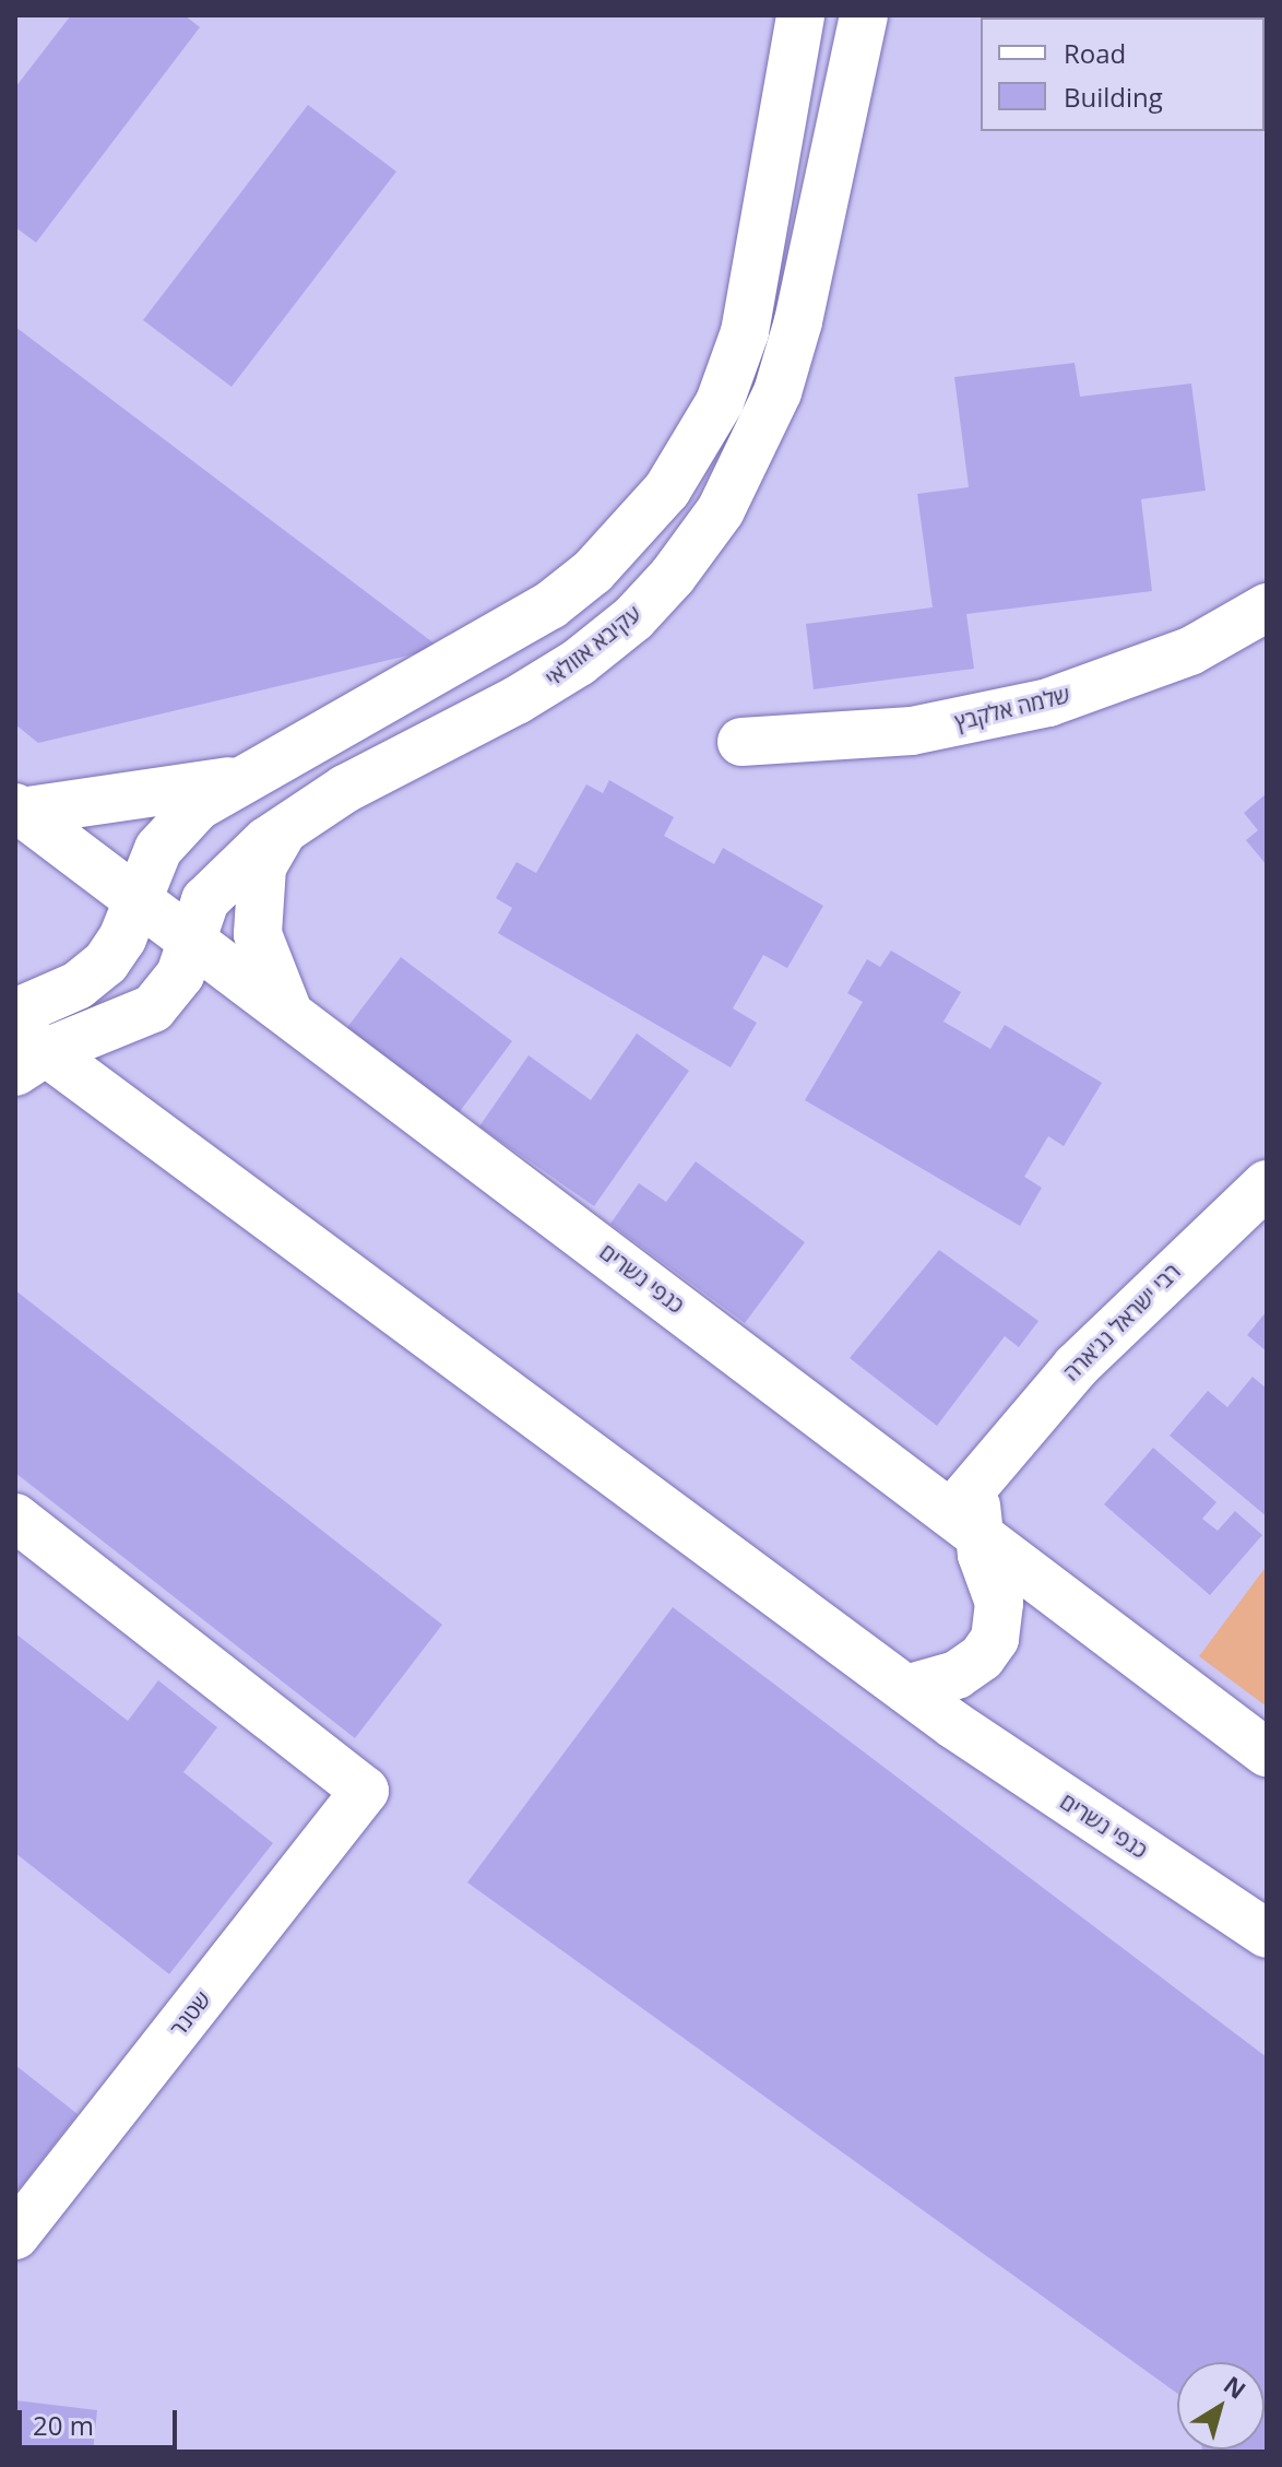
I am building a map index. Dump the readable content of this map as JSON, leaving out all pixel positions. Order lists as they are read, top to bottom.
{
  "streets": {
    "street": [
      "עקיבא אזולאי",
      "שלמה אלקבץ",
      "כנפי נשרים",
      "רבי ישראל נג'ארה",
      "שטנר"
    ]
  },
  "crossings": [
    ["עקיבא אזולאי", "כנפי נשרים"],
    ["כנפי נשרים", "רבי ישראל נג'ארה"]
  ],
  "legend": ["Road", "Building"],
  "scale_bar": "20 m",
  "north": "top right"
}
